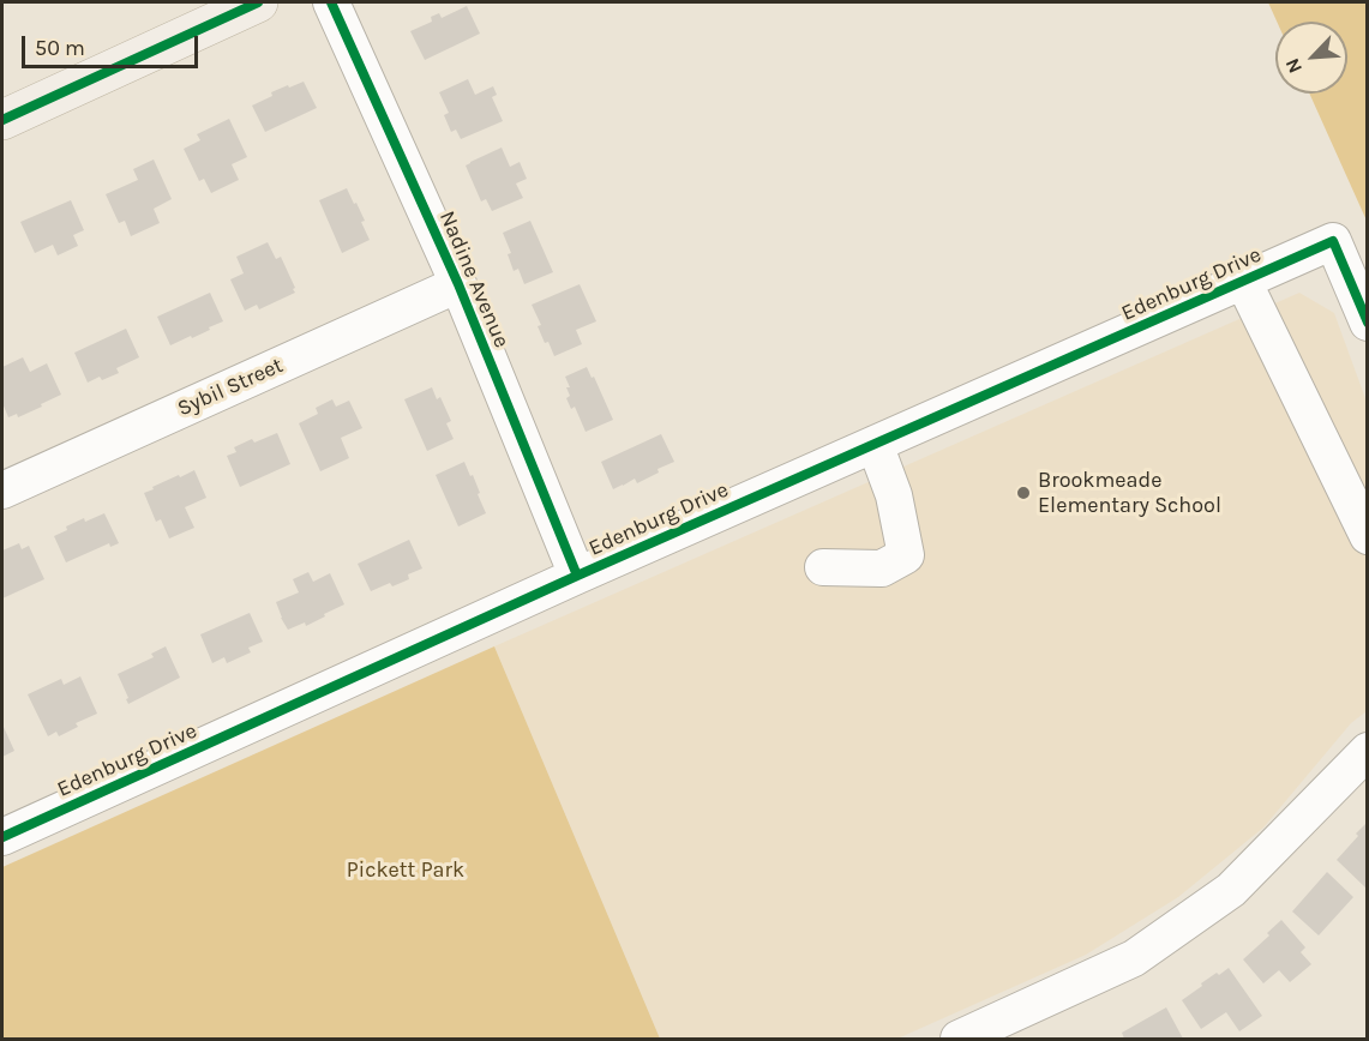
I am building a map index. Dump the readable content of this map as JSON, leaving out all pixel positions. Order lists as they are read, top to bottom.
{
  "streets": {
    "street": ["Nadine Avenue", "Edenburg Drive", "Sybil Street"]
  },
  "crossings": [
    ["Nadine Avenue", "Edenburg Drive"],
    ["Nadine Avenue", "Sybil Street"]
  ],
  "parks": ["Pickett Park"],
  "places": ["Brookmeade Elementary School"],
  "scale_bar": "50 m",
  "north": "bottom left"
}
